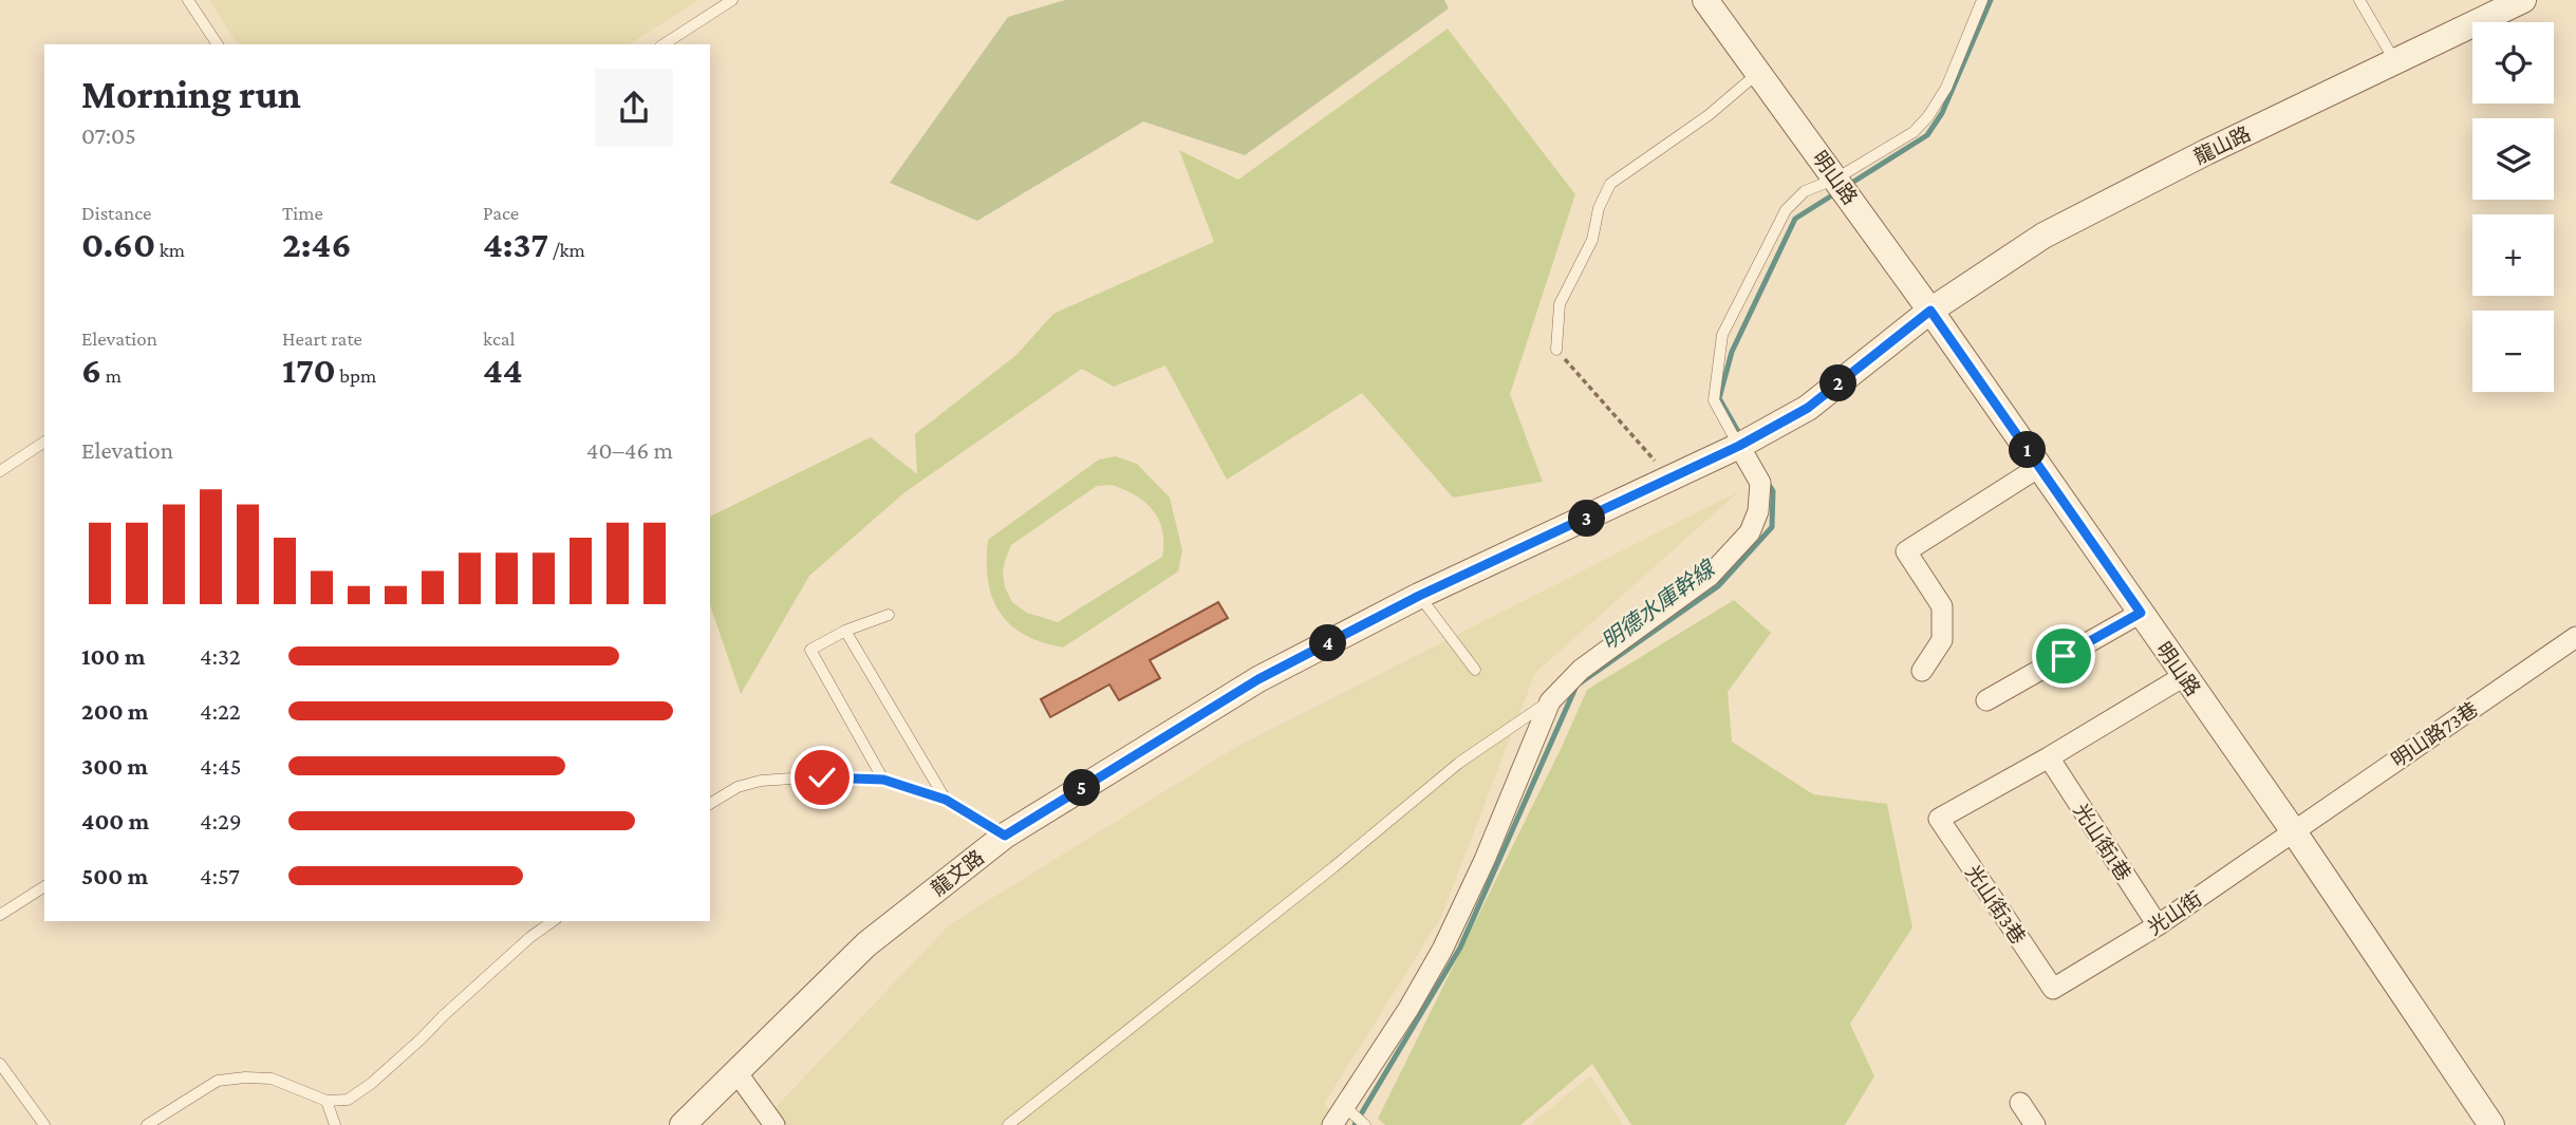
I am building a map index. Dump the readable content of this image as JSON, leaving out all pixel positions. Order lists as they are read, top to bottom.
{
  "streets": {
    "street": [
      "龍山路",
      "明山路",
      "明山路73巷",
      "光山街1巷",
      "龍文路",
      "光山街3巷",
      "光山街"
    ]
  },
  "crossings": [
    ["龍山路", "明山路"],
    ["龍山路", "龍文路"],
    ["明山路", "明山路73巷"],
    ["明山路", "龍文路"],
    ["明山路", "光山街"],
    ["明山路73巷", "光山街"],
    ["光山街1巷", "光山街3巷"],
    ["光山街1巷", "光山街"],
    ["光山街3巷", "光山街"]
  ],
  "water": ["明德水庫幹線"],
  "page": {
    "map_buttons": ["+", "−"],
    "heading": ["Morning run", "07:05"],
    "stats": [
      ["Distance", "0.60 km"],
      ["Time", "2:46"],
      ["Pace", "4:37 /km"],
      ["Elevation", "6 m"],
      ["Heart rate", "170 bpm"],
      ["kcal", "44"]
    ],
    "pins": [
      "2",
      "1",
      "3",
      "4",
      "5"
    ],
    "chart": ["Elevation", "40–46 m"],
    "list": [
      {
        "name": "100 m",
        "note": "4:32"
      },
      {
        "name": "200 m",
        "note": "4:22"
      },
      {
        "name": "300 m",
        "note": "4:45"
      },
      {
        "name": "400 m",
        "note": "4:29"
      },
      {
        "name": "500 m",
        "note": "4:57"
      }
    ]
  }
}
